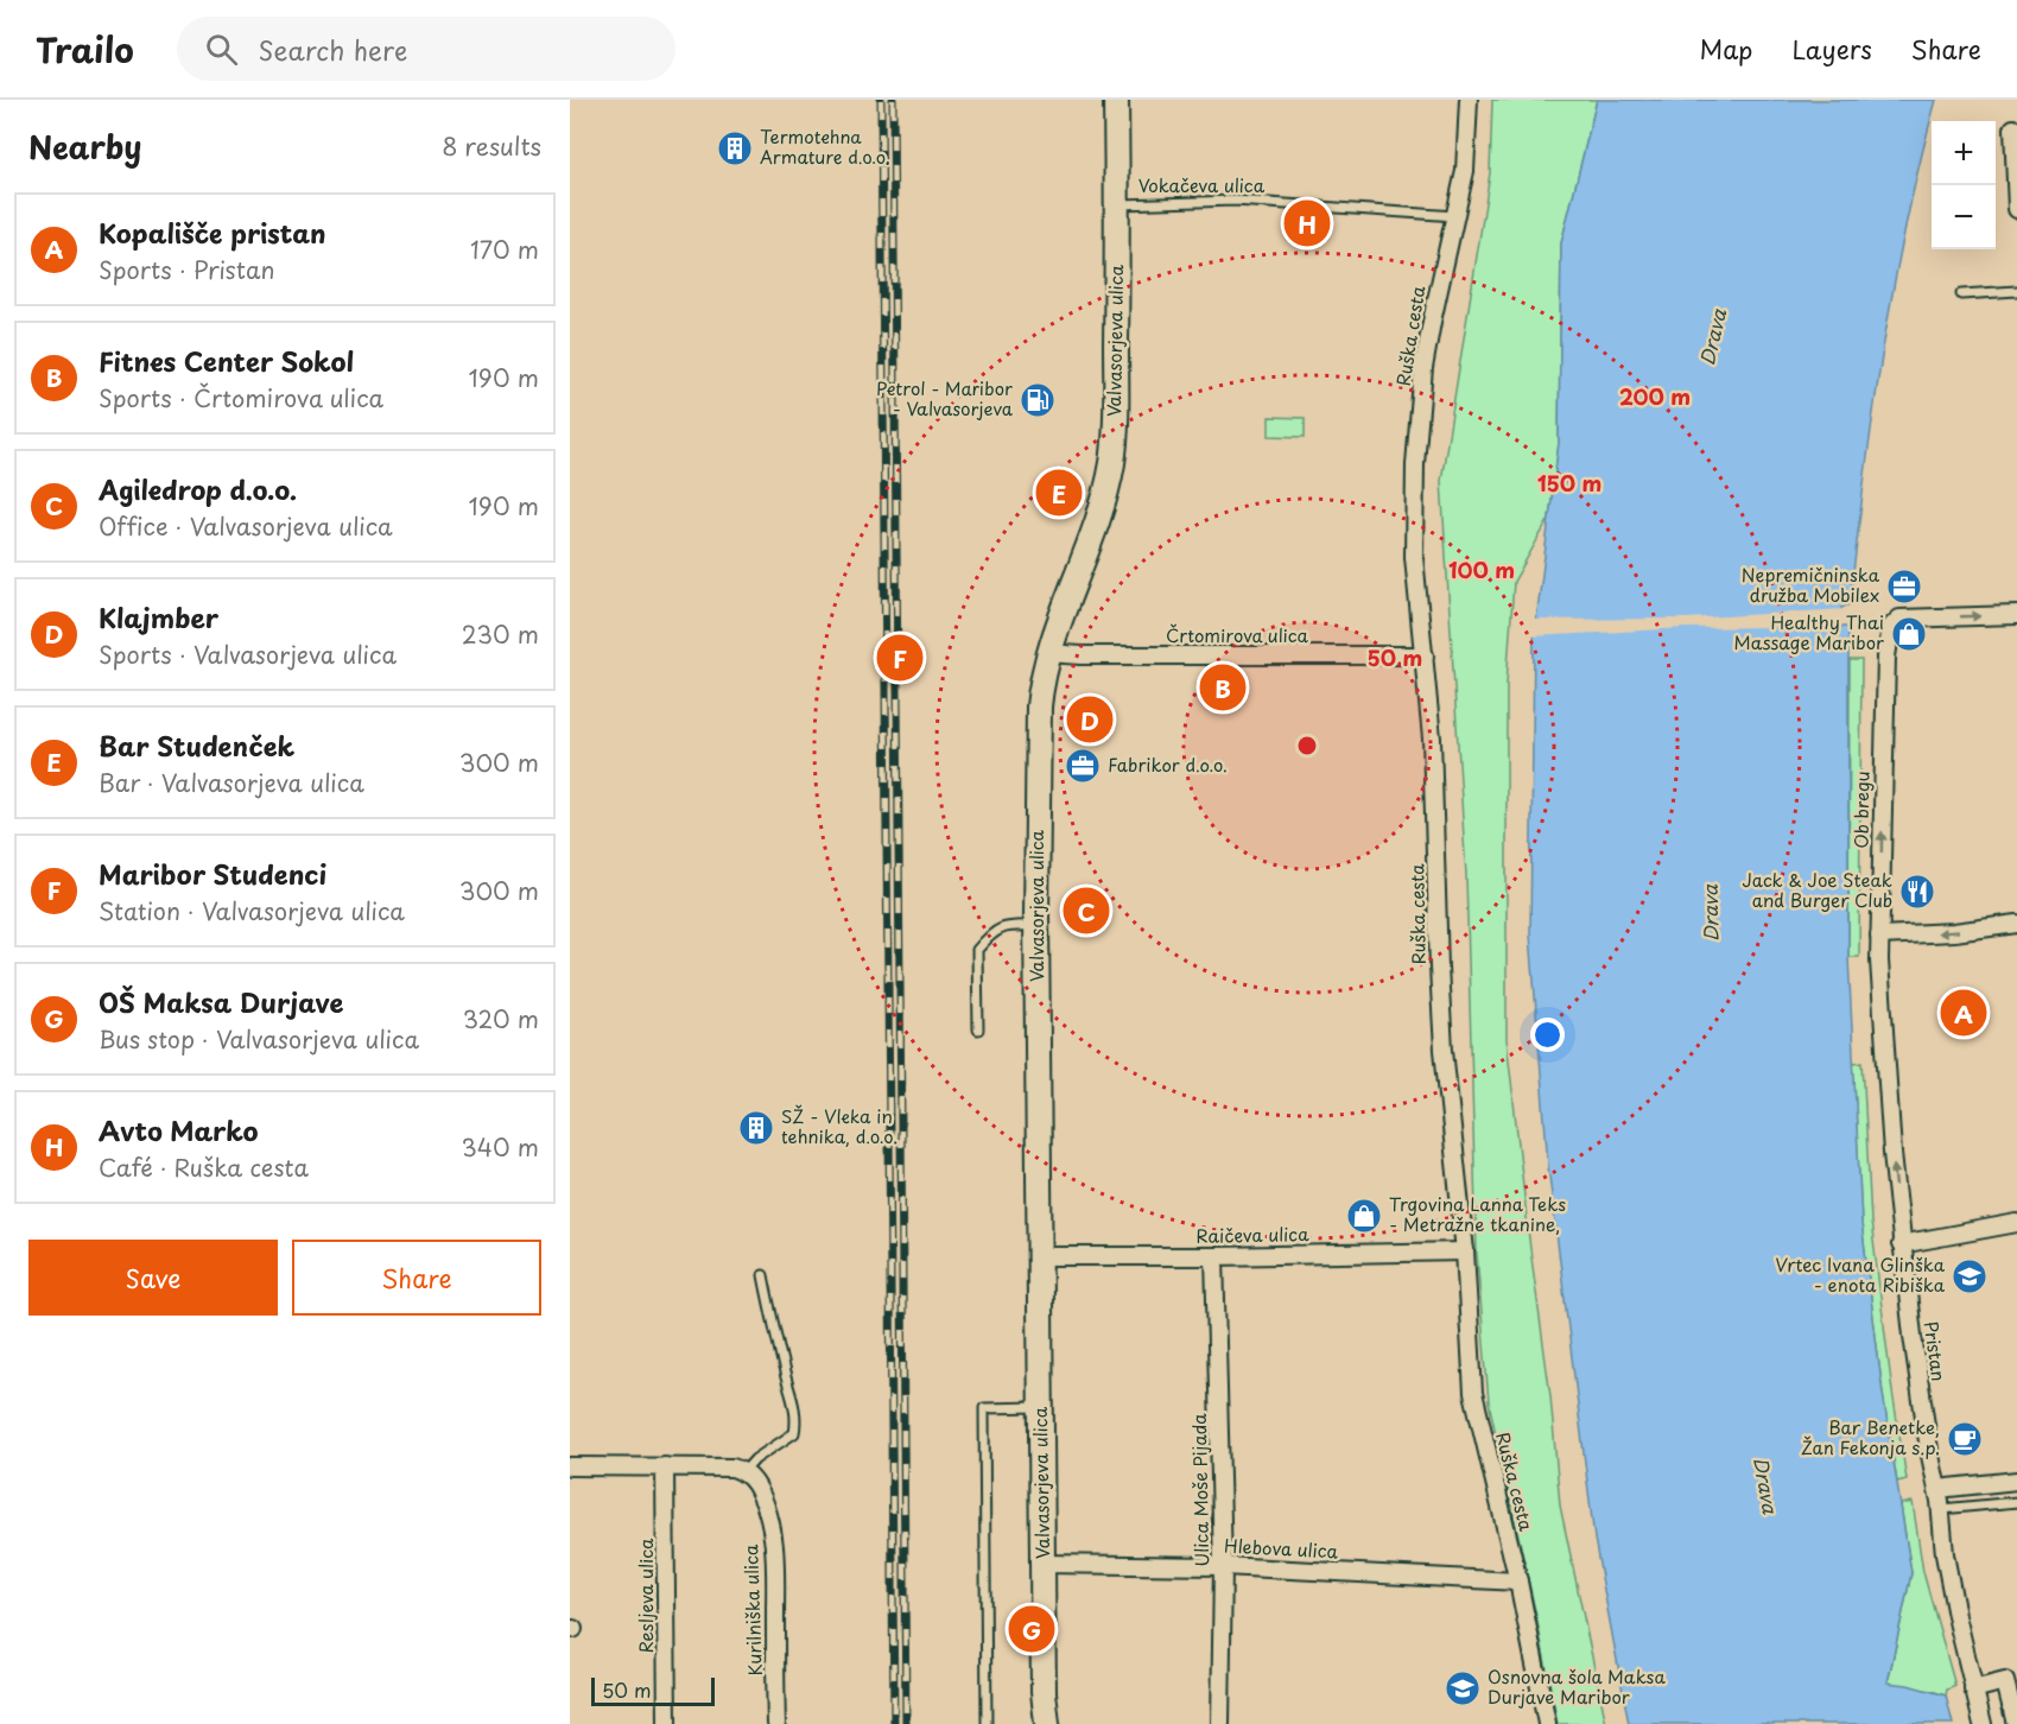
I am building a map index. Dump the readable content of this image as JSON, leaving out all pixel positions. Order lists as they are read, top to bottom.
{
  "streets": {
    "street": [
      "Ruška cesta",
      "Valvasorjeva ulica",
      "Črtomirova ulica",
      "Ob bregu",
      "Raičeva ulica",
      "Pristan",
      "Ulica Moše Pijada",
      "Hlebova ulica",
      "Resljeva ulica",
      "Kurilniška ulica"
    ],
    "lane": ["Vokačeva ulica"]
  },
  "crossings": [
    ["Vokačeva ulica", "Ruška cesta"],
    ["Vokačeva ulica", "Valvasorjeva ulica"],
    ["Ruška cesta", "Črtomirova ulica"],
    ["Ruška cesta", "Raičeva ulica"],
    ["Ruška cesta", "Hlebova ulica"],
    ["Valvasorjeva ulica", "Črtomirova ulica"],
    ["Valvasorjeva ulica", "Raičeva ulica"],
    ["Valvasorjeva ulica", "Hlebova ulica"],
    ["Ob bregu", "Pristan"],
    ["Raičeva ulica", "Ulica Moše Pijada"],
    ["Ulica Moše Pijada", "Hlebova ulica"]
  ],
  "one_way": ["Pristan"],
  "water": ["Drava"],
  "places": {
    "building": ["Termotehna Armature d.o.o.", "SŽ - Vleka in tehnika, d.o.o."],
    "fuel station": ["Petrol - Maribor - Valvasorjeva"],
    "office": ["Nepremičninska družba Mobilex", "Fabrikor d.o.o."],
    "shop": ["Healthy Thai Massage Maribor", "Trgovina Lanna Teks - Metražne tkanine,"],
    "restaurant": ["Jack & Joe Steak and Burger Club"],
    "school or university": ["Vrtec Ivana Glinška - enota Ribiška", "Osnovna šola Maksa Durjave Maribor"],
    "cafe": ["Bar Benetke, Žan Fekonja s.p."]
  },
  "scale_bar": "50 m",
  "page": {
    "header": "Trailo",
    "search": "Search here",
    "nav": ["Map", "Layers", "Share"],
    "heading": ["Nearby", "8 results"],
    "map_buttons": ["+", "−"],
    "list": [
      {
        "mark": "A",
        "name": "Kopališče pristan",
        "note": "Sports · Pristan",
        "value": "170 m"
      },
      {
        "mark": "B",
        "name": "Fitnes Center Sokol",
        "note": "Sports · Črtomirova ulica",
        "value": "190 m"
      },
      {
        "mark": "C",
        "name": "Agiledrop d.o.o.",
        "note": "Office · Valvasorjeva ulica",
        "value": "190 m"
      },
      {
        "mark": "D",
        "name": "Klajmber",
        "note": "Sports · Valvasorjeva ulica",
        "value": "230 m"
      },
      {
        "mark": "E",
        "name": "Bar Studenček",
        "note": "Bar · Valvasorjeva ulica",
        "value": "300 m"
      },
      {
        "mark": "F",
        "name": "Maribor Studenci",
        "note": "Station · Valvasorjeva ulica",
        "value": "300 m"
      },
      {
        "mark": "G",
        "name": "OŠ Maksa Durjave",
        "note": "Bus stop · Valvasorjeva ulica",
        "value": "320 m"
      },
      {
        "mark": "H",
        "name": "Avto Marko",
        "note": "Café · Ruška cesta",
        "value": "340 m"
      }
    ],
    "pins": [
      "H",
      "E",
      "F",
      "B",
      "D",
      "C",
      "A",
      "G"
    ],
    "buttons": ["Save", "Share"],
    "scale": "50 m"
  },
  "rings": [
    "200 m",
    "150 m",
    "100 m",
    "50 m"
  ]
}
